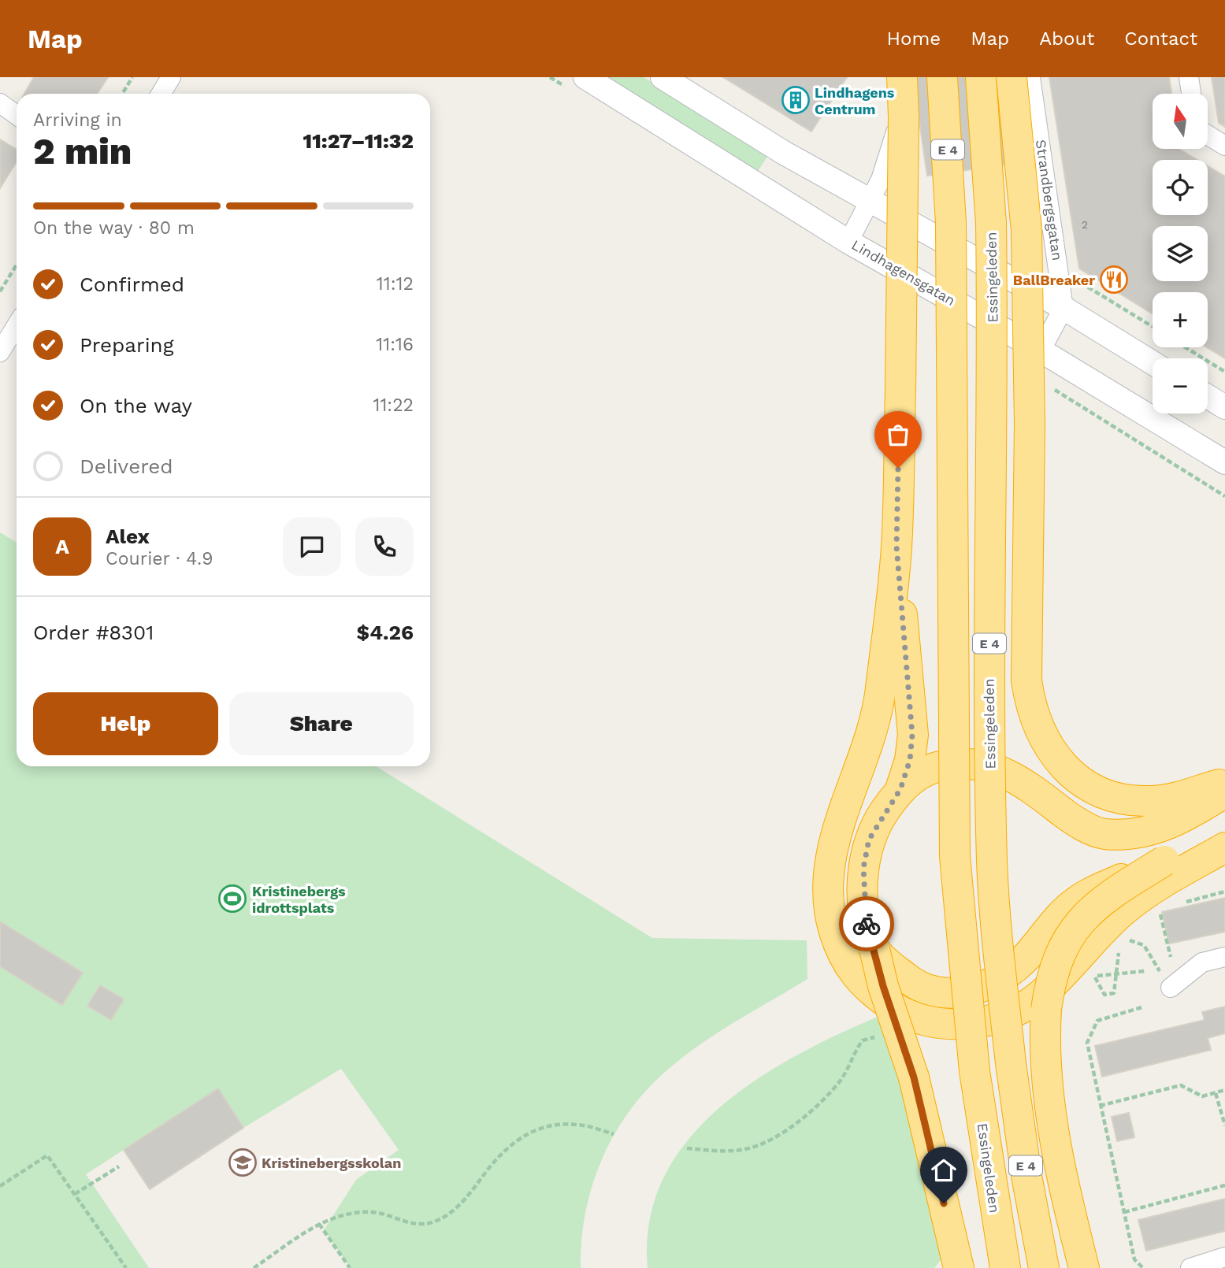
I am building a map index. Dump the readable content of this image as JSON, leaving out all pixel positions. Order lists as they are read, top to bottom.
{
  "streets": {
    "highway": ["E 4", "Essingeleden"],
    "street": ["Strandbergsgatan", "Lindhagensgatan"]
  },
  "places": {
    "building": ["Lindhagens Centrum"],
    "restaurant": ["BallBreaker"],
    "sports": ["Kristinebergs idrottsplats"],
    "school or university": ["Kristinebergsskolan"]
  },
  "house_numbers": ["2"],
  "north": "top",
  "page": {
    "header": "Map",
    "nav": [
      "Home",
      "Map",
      "About",
      "Contact"
    ],
    "map_buttons": ["+", "−"],
    "heading": ["2 min", "Arriving in", "11:27–11:32"],
    "panel": [
      "Alex",
      "Courier · 4.9",
      "Order #8301",
      "$4.26"
    ],
    "bar": "On the way · 80 m",
    "list": [
      ["Confirmed", "11:12"],
      ["Preparing", "11:16"],
      ["On the way", "11:22"],
      "Delivered"
    ],
    "round": "A",
    "buttons": ["Help", "Share"]
  }
}
